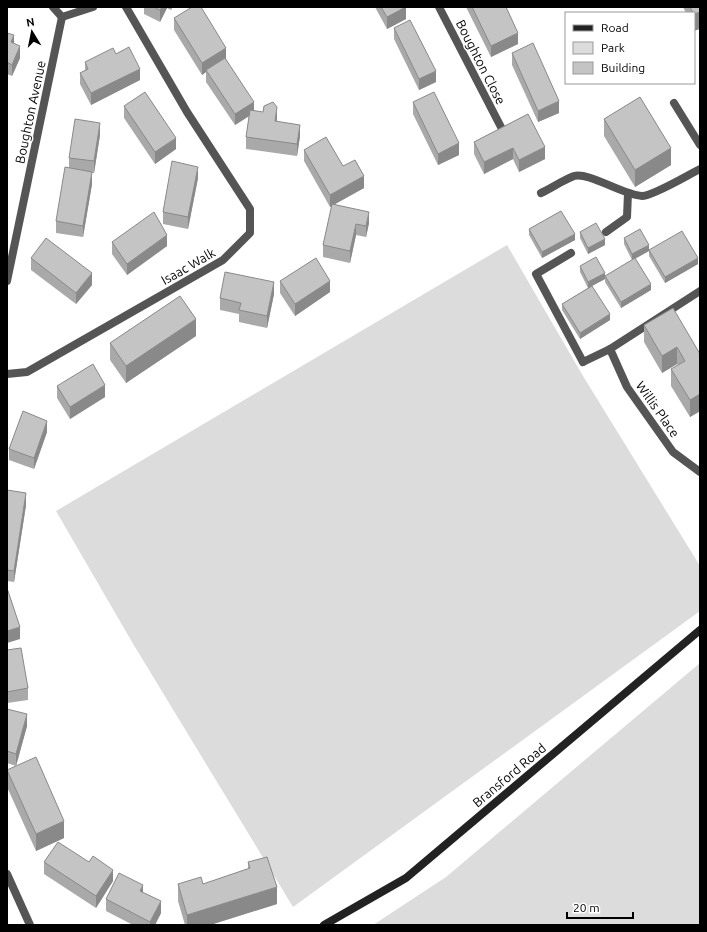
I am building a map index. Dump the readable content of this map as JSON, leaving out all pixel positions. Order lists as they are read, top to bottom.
{
  "streets": {
    "main road": ["Bransford Road"],
    "street": [
      "Boughton Close",
      "Boughton Avenue",
      "Isaac Walk",
      "Willis Place"
    ]
  },
  "legend": ["Road", "Park", "Building"],
  "scale_bar": "20 m",
  "north": "top"
}
